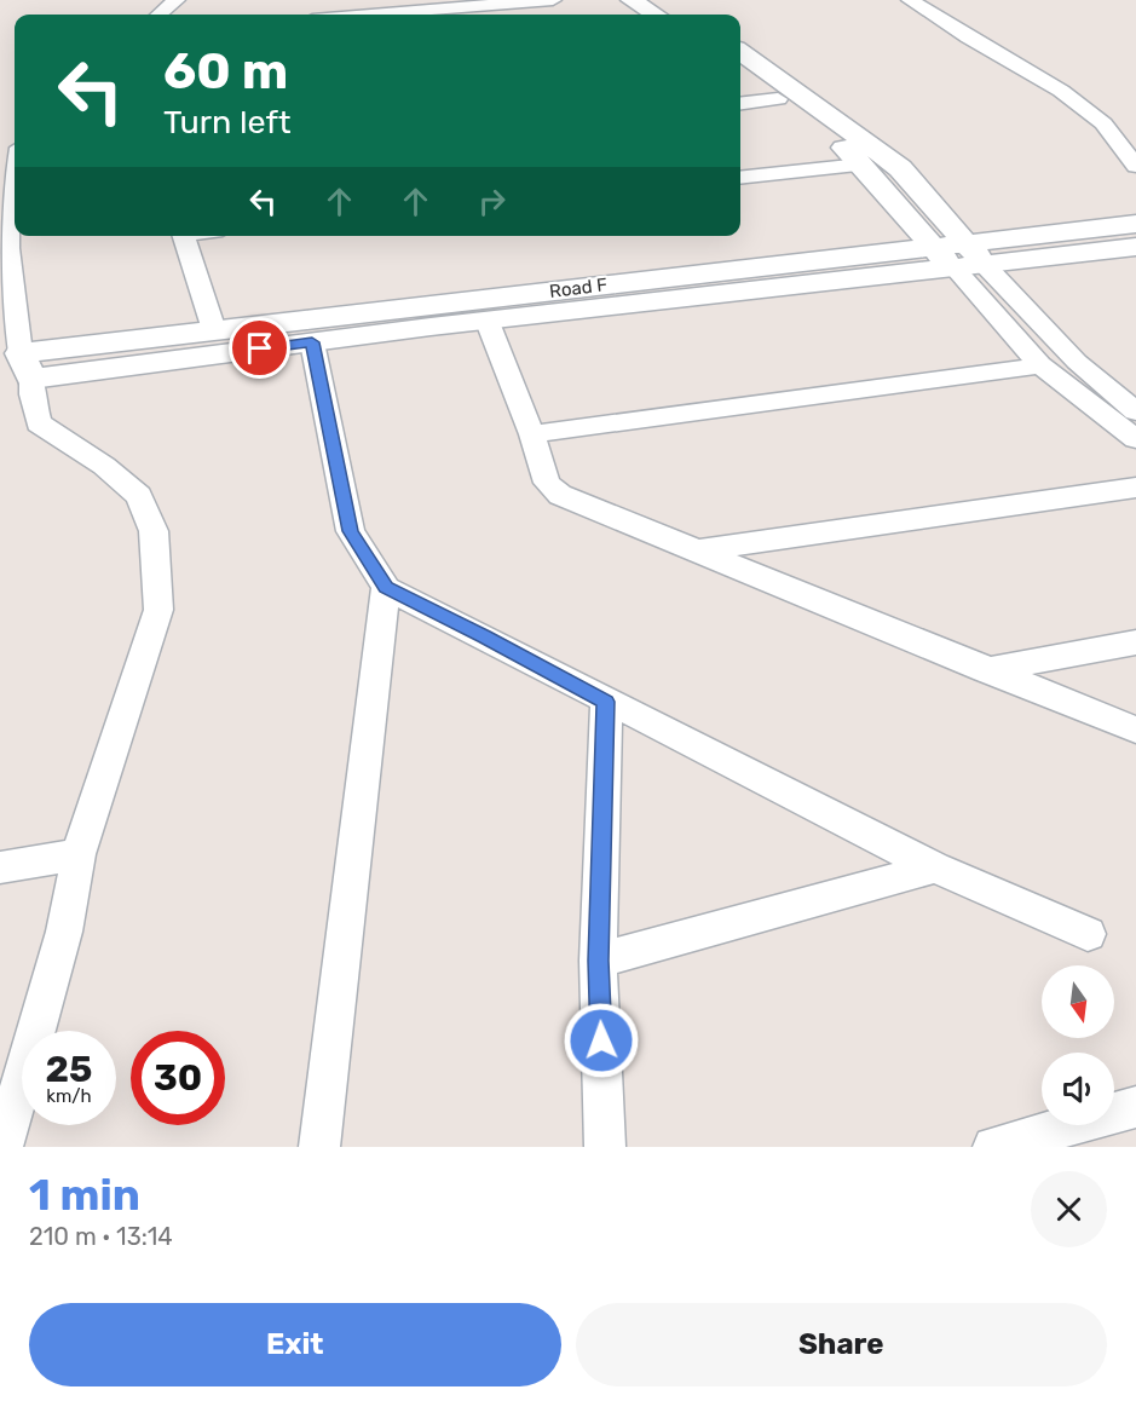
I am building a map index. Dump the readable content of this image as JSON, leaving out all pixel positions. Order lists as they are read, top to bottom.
{
  "streets": {
    "street": ["Road F"]
  },
  "north": "bottom",
  "page": {
    "turn": ["60 m", "Turn left"],
    "speed": "25 km/h",
    "limit": "30",
    "heading": ["1 min", "210 m · 13:14"],
    "buttons": ["Exit", "Share"]
  }
}
